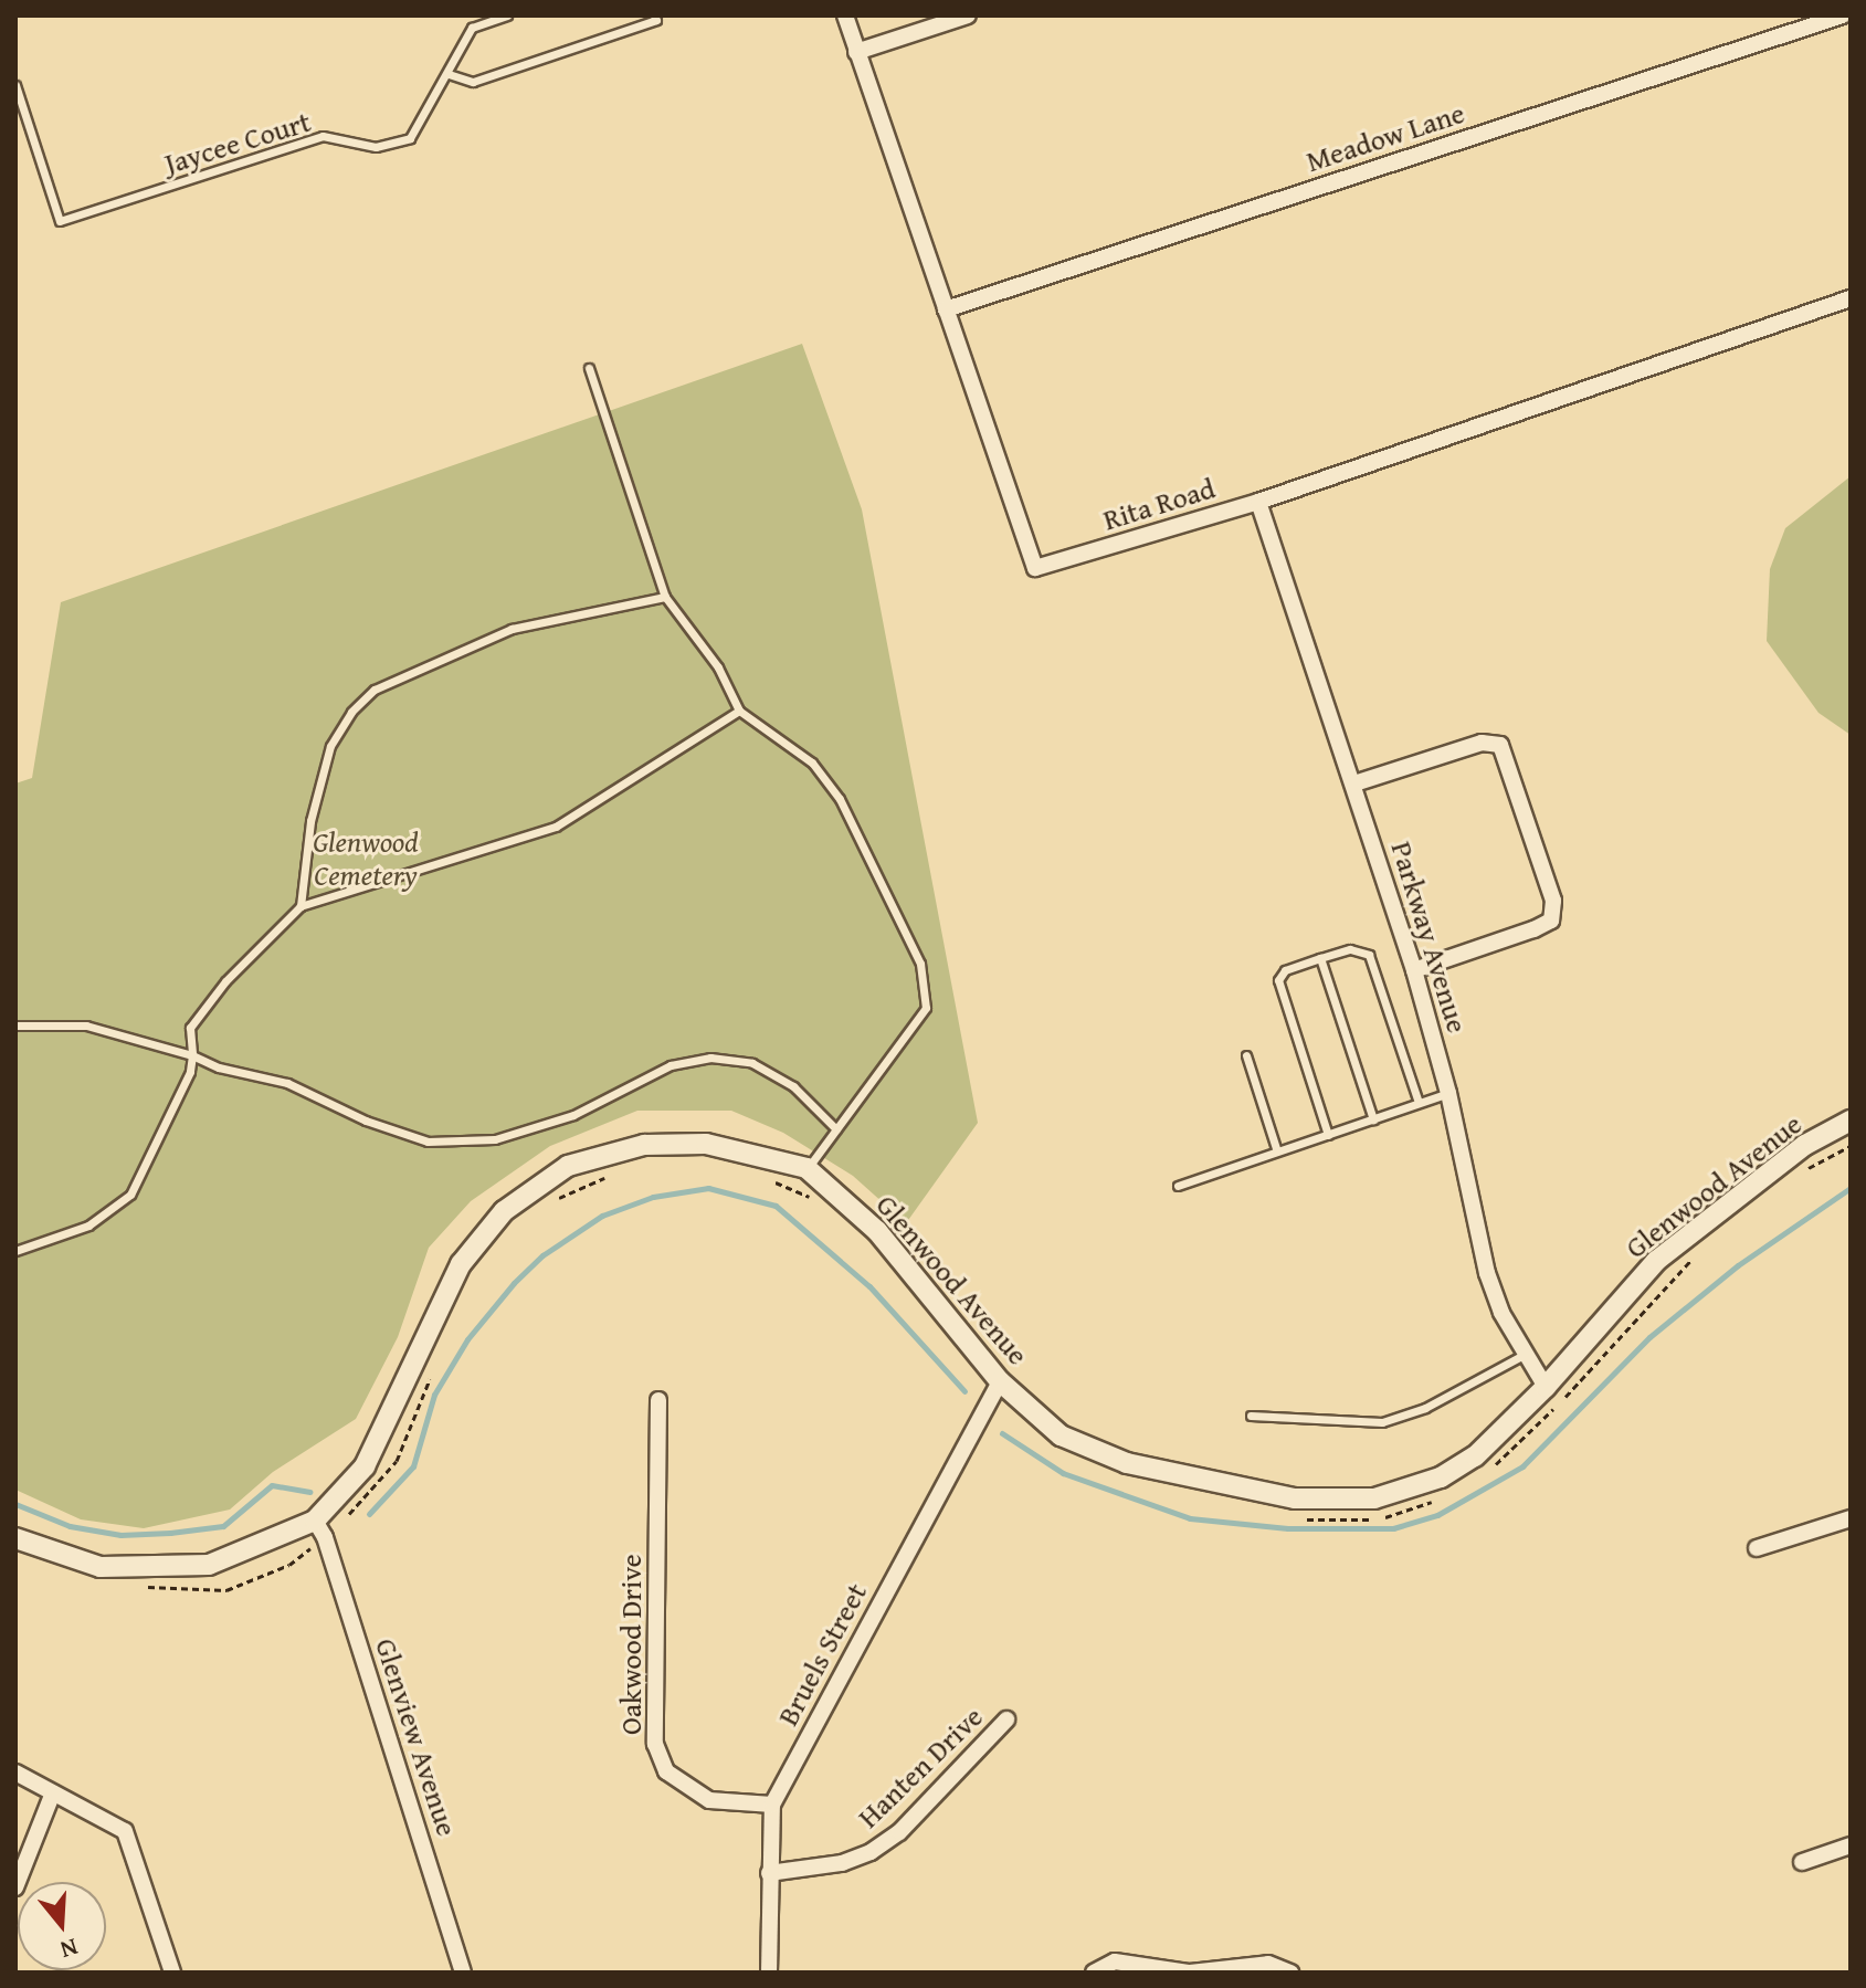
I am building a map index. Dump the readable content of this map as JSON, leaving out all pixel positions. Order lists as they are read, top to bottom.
{
  "streets": {
    "street": [
      "Meadow Lane",
      "Rita Road",
      "Parkway Avenue",
      "Glenwood Avenue",
      "Oakwood Drive",
      "Bruels Street",
      "Glenview Avenue",
      "Hanten Drive"
    ],
    "lane": ["Jaycee Court"]
  },
  "crossings": [
    ["Meadow Lane", "Rita Road"],
    ["Rita Road", "Parkway Avenue"],
    ["Parkway Avenue", "Glenwood Avenue"],
    ["Glenwood Avenue", "Bruels Street"],
    ["Glenwood Avenue", "Glenview Avenue"],
    ["Oakwood Drive", "Bruels Street"],
    ["Bruels Street", "Hanten Drive"]
  ],
  "parks": ["Glenwood Cemetery"],
  "north": "bottom"
}
